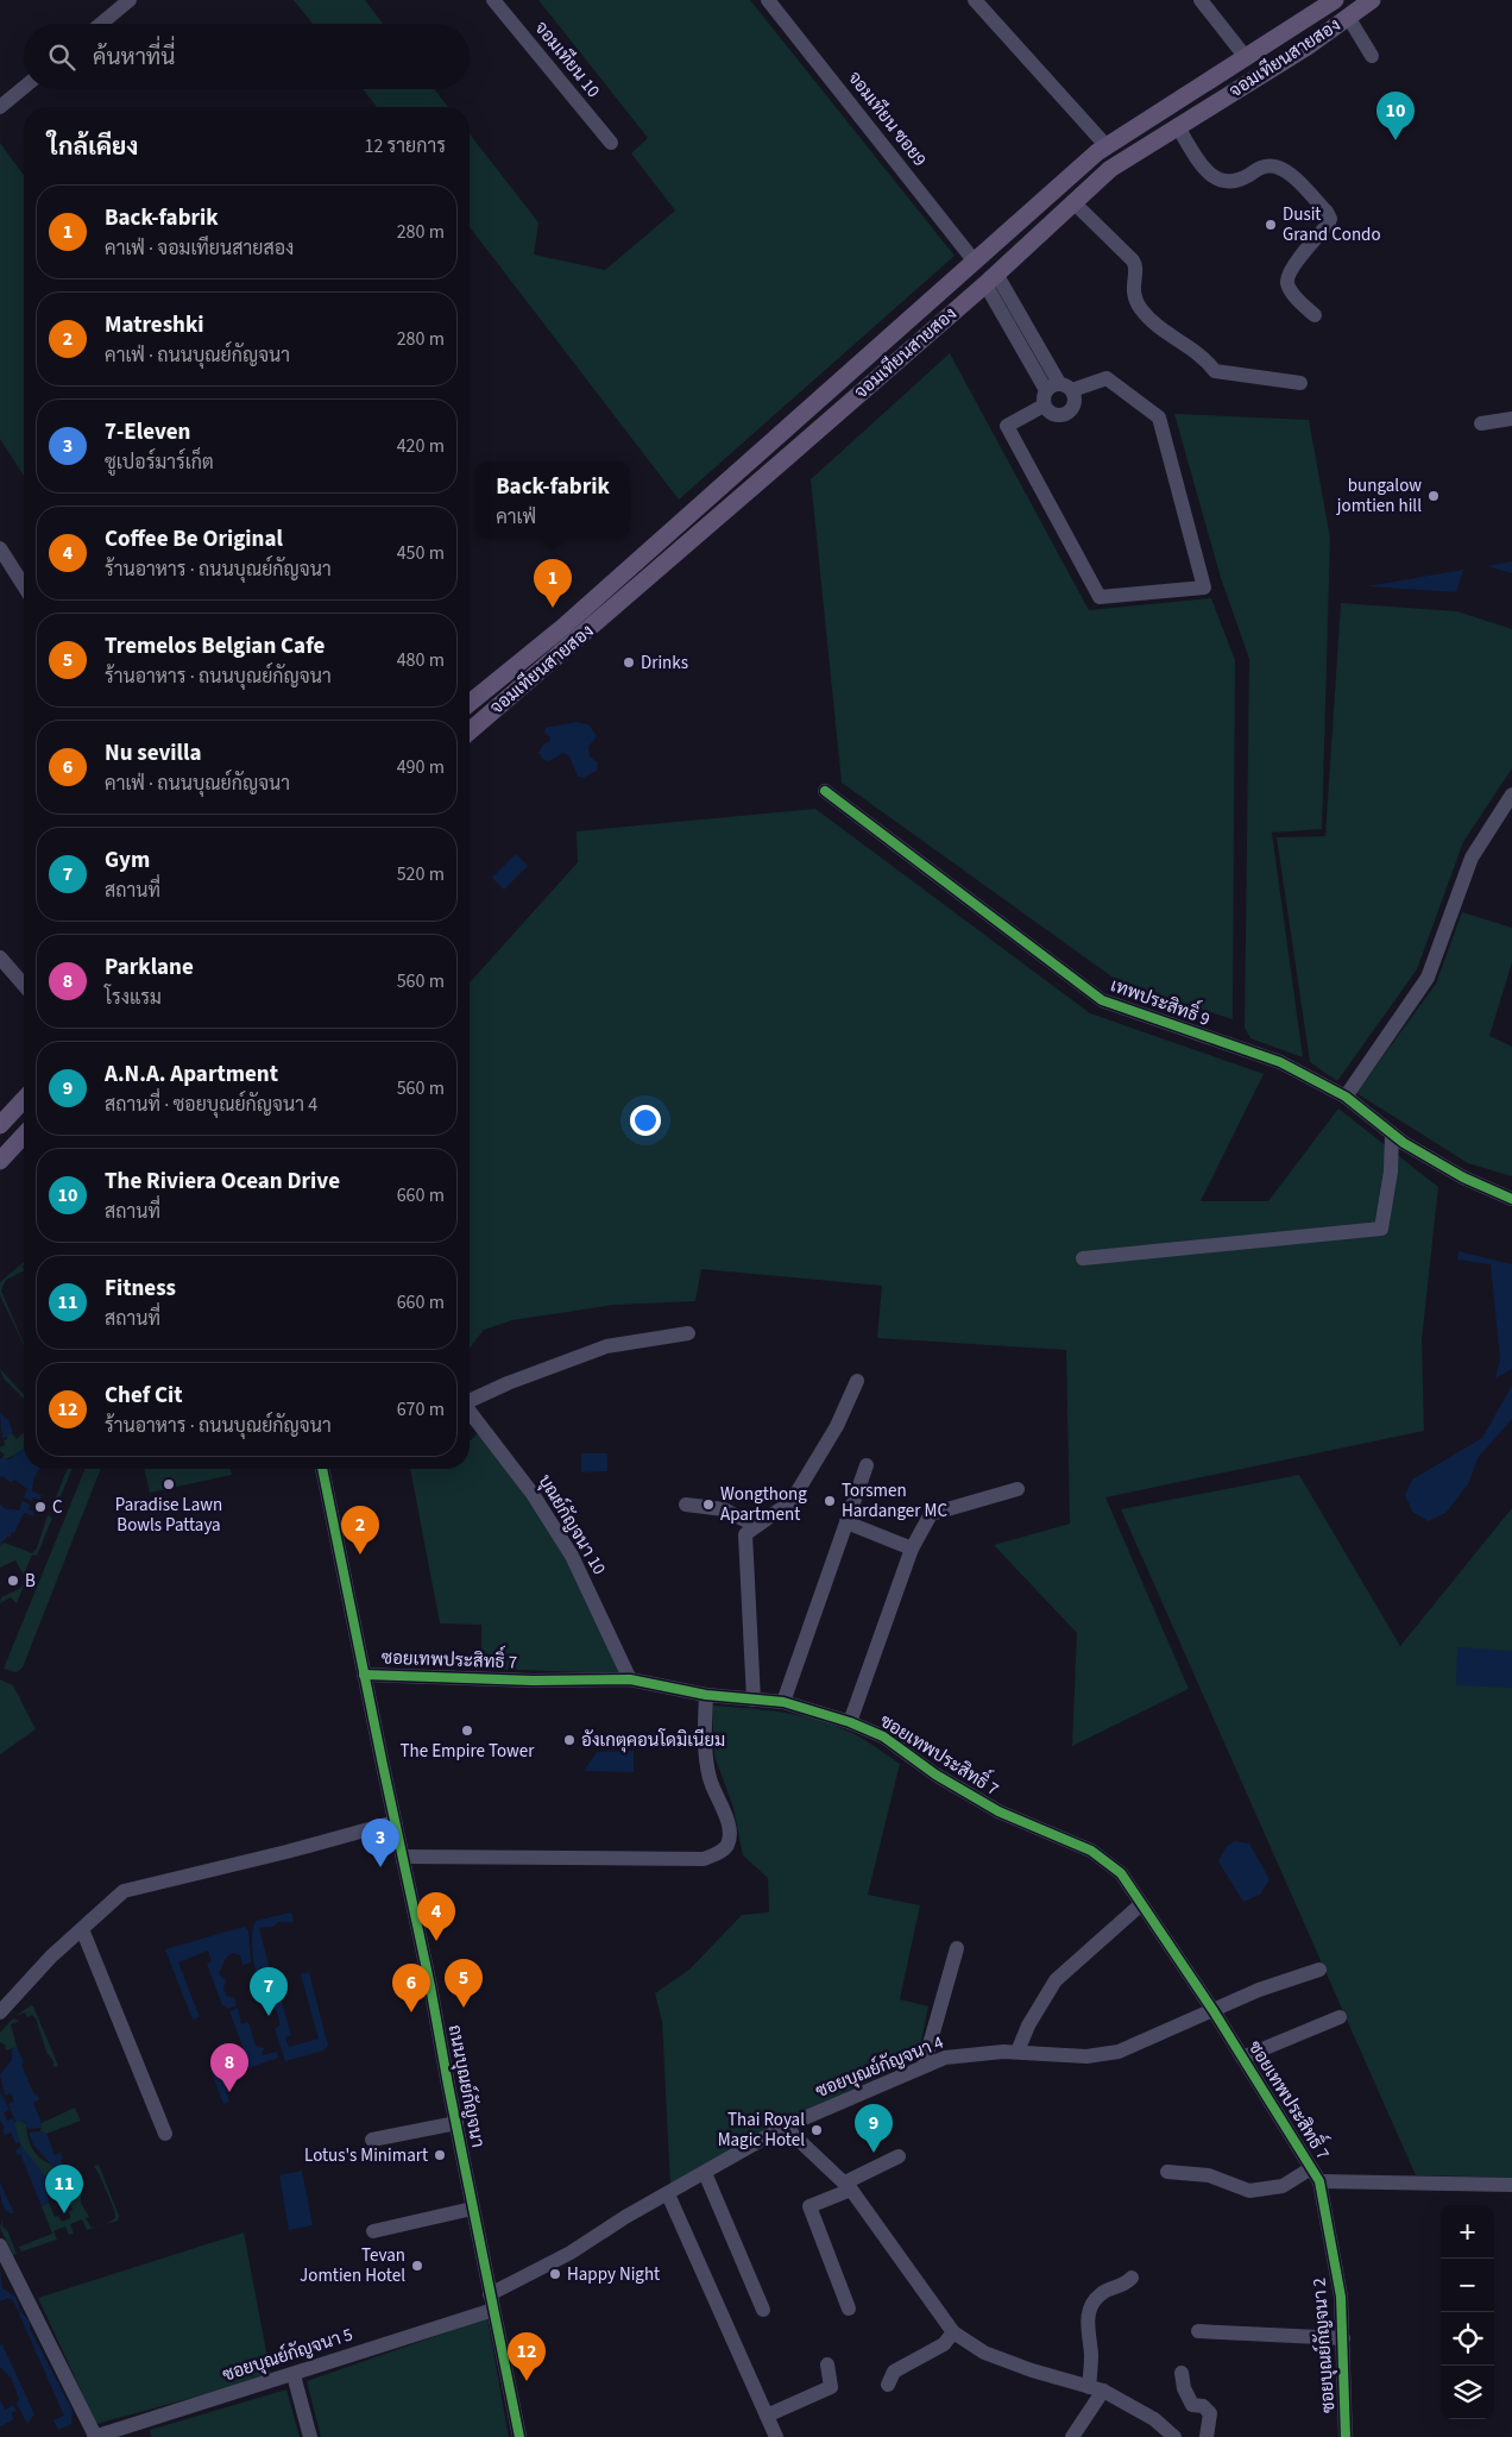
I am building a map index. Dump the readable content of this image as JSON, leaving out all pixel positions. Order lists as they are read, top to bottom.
{
  "streets": {
    "main road": ["จอมเทียนสายสอง"],
    "street": [
      "จอมเทียน 10",
      "จอมเทียน ซอย9",
      "เทพประสิทธิ์ 9",
      "บุณย์กัญจนา 10",
      "ซอยเทพประสิทธิ์ 7",
      "ซอยบุณย์กัญจนา 4",
      "ถนนบุณย์กัญจนา",
      "ซอยบุณย์กัญจนา 2",
      "ซอยบุณย์กัญจนา 5"
    ]
  },
  "crossings": [
    ["จอมเทียนสายสอง", "จอมเทียน ซอย9"],
    ["บุณย์กัญจนา 10", "ซอยเทพประสิทธิ์ 7"],
    ["ซอยเทพประสิทธิ์ 7", "ซอยบุณย์กัญจนา 4"],
    ["ซอยเทพประสิทธิ์ 7", "ถนนบุณย์กัญจนา"],
    ["ซอยเทพประสิทธิ์ 7", "ซอยบุณย์กัญจนา 2"],
    ["ซอยบุณย์กัญจนา 4", "ถนนบุณย์กัญจนา"],
    ["ถนนบุณย์กัญจนา", "ซอยบุณย์กัญจนา 5"]
  ],
  "places": [
    "Dusit Grand Condo",
    "bungalow jomtien hill",
    "Drinks",
    "Paradise Lawn Bowls Pattaya",
    "Torsmen Hardanger MC",
    "Wongthong Apartment",
    "C",
    "B",
    "The Empire Tower",
    "อังเกตุคอนโดมิเนียม",
    "Thai Royal Magic Hotel",
    "Lotus's Minimart",
    "Tevan Jomtien Hotel",
    "Happy Night"
  ],
  "page": {
    "search": "ค้นหาที่นี่",
    "pins": [
      "10",
      "1",
      "2",
      "3",
      "4",
      "5",
      "6",
      "7",
      "8",
      "9",
      "11",
      "12"
    ],
    "heading": ["ใกล้เคียง", "12 รายการ"],
    "list": [
      {
        "mark": "1",
        "name": "Back-fabrik",
        "note": "คาเฟ่ · จอมเทียนสายสอง",
        "value": "280 m"
      },
      {
        "mark": "2",
        "name": "Matreshki",
        "note": "คาเฟ่ · ถนนบุณย์กัญจนา",
        "value": "280 m"
      },
      {
        "mark": "3",
        "name": "7-Eleven",
        "note": "ซูเปอร์มาร์เก็ต",
        "value": "420 m"
      },
      {
        "mark": "4",
        "name": "Coffee Be Original",
        "note": "ร้านอาหาร · ถนนบุณย์กัญจนา",
        "value": "450 m"
      },
      {
        "mark": "5",
        "name": "Tremelos Belgian Cafe",
        "note": "ร้านอาหาร · ถนนบุณย์กัญจนา",
        "value": "480 m"
      },
      {
        "mark": "6",
        "name": "Nu sevilla",
        "note": "คาเฟ่ · ถนนบุณย์กัญจนา",
        "value": "490 m"
      },
      {
        "mark": "7",
        "name": "Gym",
        "note": "สถานที่",
        "value": "520 m"
      },
      {
        "mark": "8",
        "name": "Parklane",
        "note": "โรงแรม",
        "value": "560 m"
      },
      {
        "mark": "9",
        "name": "A.N.A. Apartment",
        "note": "สถานที่ · ซอยบุณย์กัญจนา 4",
        "value": "560 m"
      },
      {
        "mark": "10",
        "name": "The Riviera Ocean Drive",
        "note": "สถานที่",
        "value": "660 m"
      },
      {
        "mark": "11",
        "name": "Fitness",
        "note": "สถานที่",
        "value": "660 m"
      },
      {
        "mark": "12",
        "name": "Chef Cit",
        "note": "ร้านอาหาร · ถนนบุณย์กัญจนา",
        "value": "670 m"
      }
    ],
    "popup": ["Back-fabrik", "คาเฟ่"],
    "map_buttons": ["+", "−"]
  }
}
